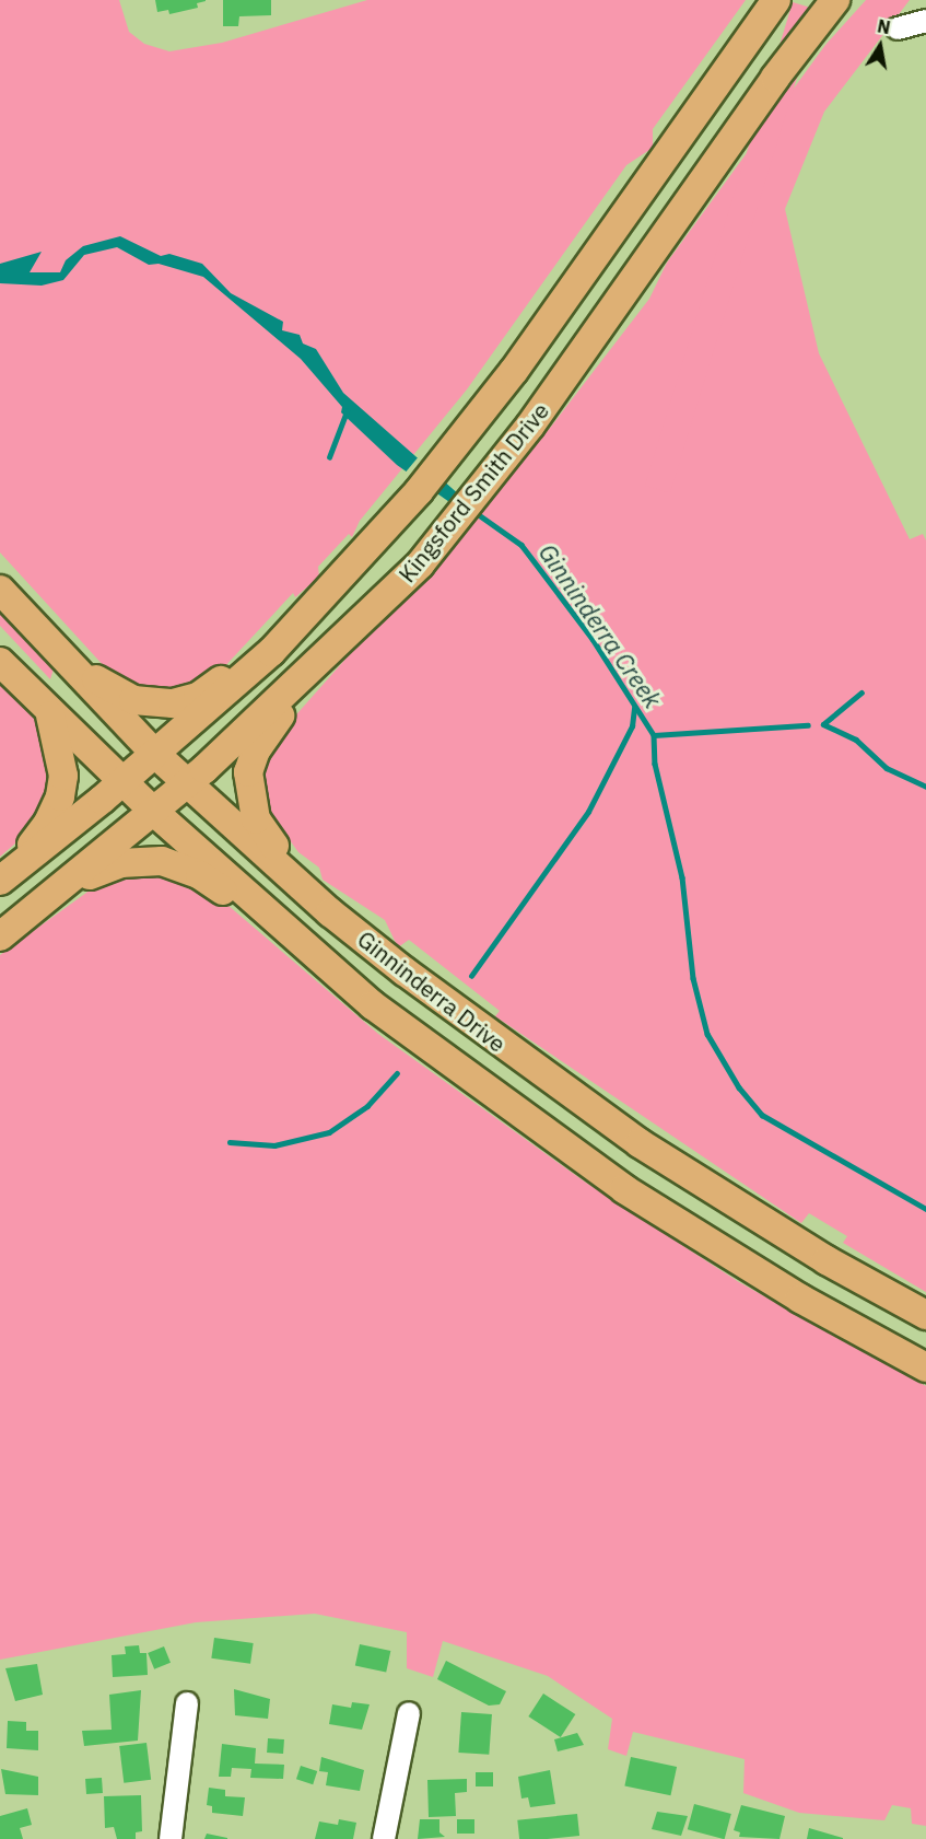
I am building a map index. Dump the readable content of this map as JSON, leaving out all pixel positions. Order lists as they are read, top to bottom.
{
  "streets": {
    "main road": ["Kingsford Smith Drive", "Ginninderra Drive"]
  },
  "crossings": [
    ["Kingsford Smith Drive", "Ginninderra Drive"]
  ],
  "water": ["Ginninderra Creek"],
  "north": "top"
}
